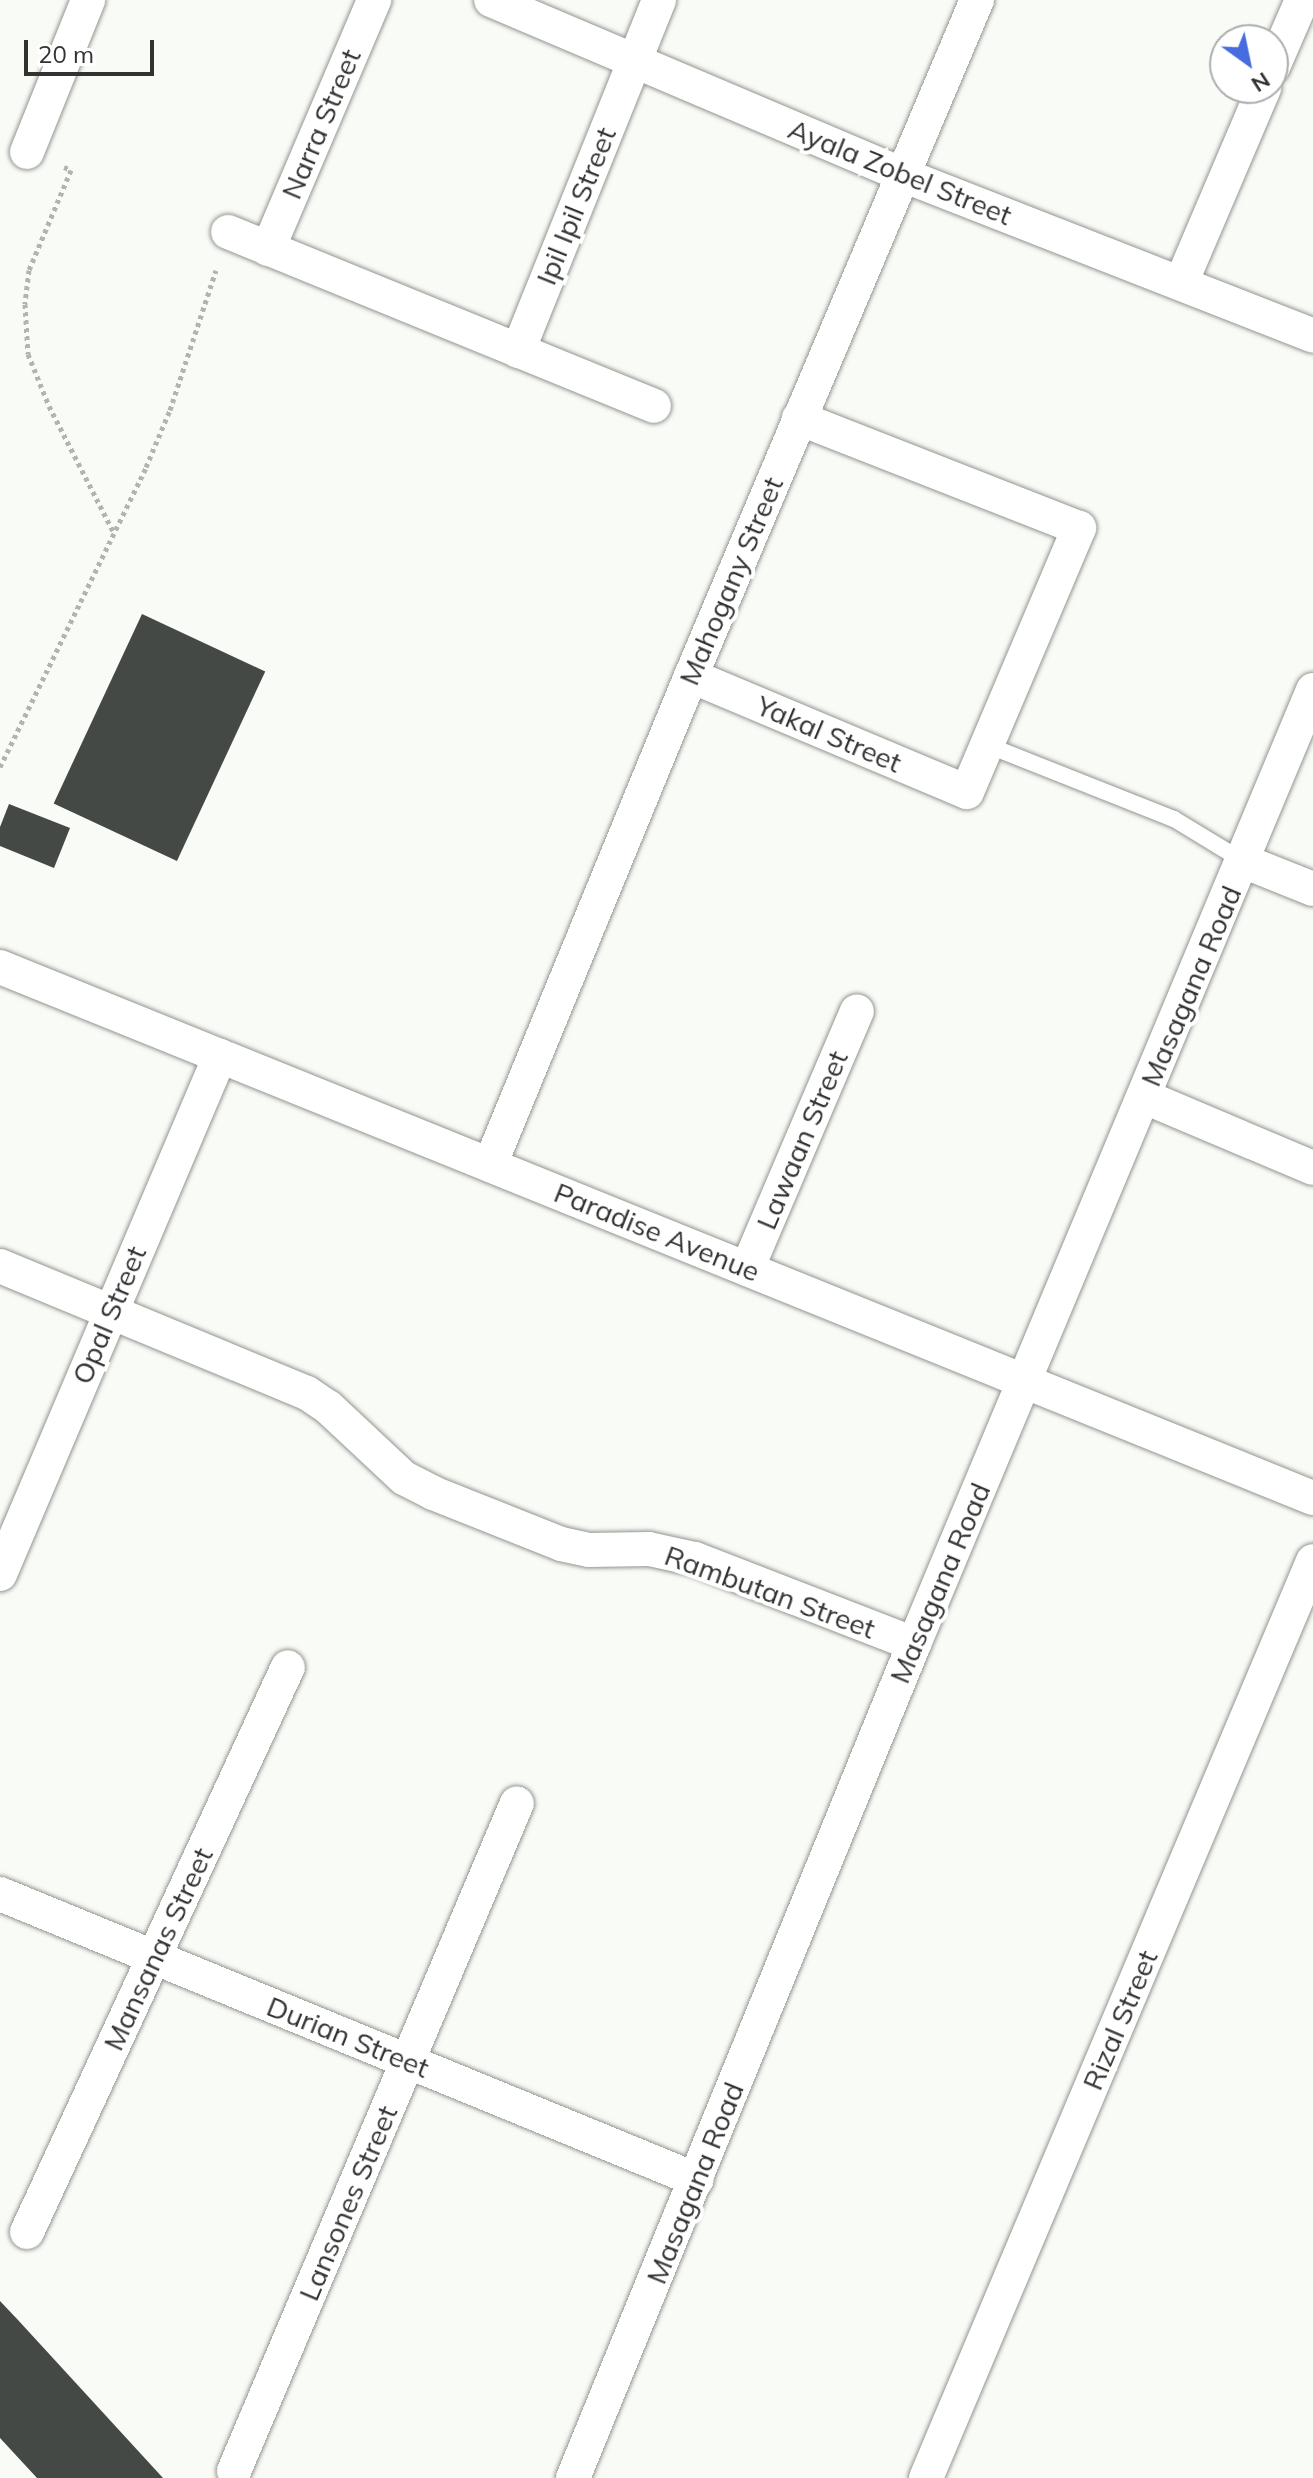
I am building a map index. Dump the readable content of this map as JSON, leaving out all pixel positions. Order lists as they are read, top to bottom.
{
  "streets": {
    "street": [
      "Narra Street",
      "Ayala Zobel Street",
      "Ipil Ipil Street",
      "Mahogany Street",
      "Yakal Street",
      "Masagana Road",
      "Lawaan Street",
      "Paradise Avenue",
      "Opal Street",
      "Rambutan Street",
      "Mansanas Street",
      "Rizal Street",
      "Durian Street",
      "Lansones Street"
    ]
  },
  "crossings": [
    ["Ayala Zobel Street", "Ipil Ipil Street"],
    ["Ayala Zobel Street", "Mahogany Street"],
    ["Mahogany Street", "Yakal Street"],
    ["Mahogany Street", "Paradise Avenue"],
    ["Masagana Road", "Paradise Avenue"],
    ["Masagana Road", "Rambutan Street"],
    ["Masagana Road", "Durian Street"],
    ["Lawaan Street", "Paradise Avenue"],
    ["Paradise Avenue", "Opal Street"],
    ["Opal Street", "Rambutan Street"],
    ["Mansanas Street", "Durian Street"],
    ["Durian Street", "Lansones Street"]
  ],
  "scale_bar": "20 m",
  "north": "bottom right"
}
